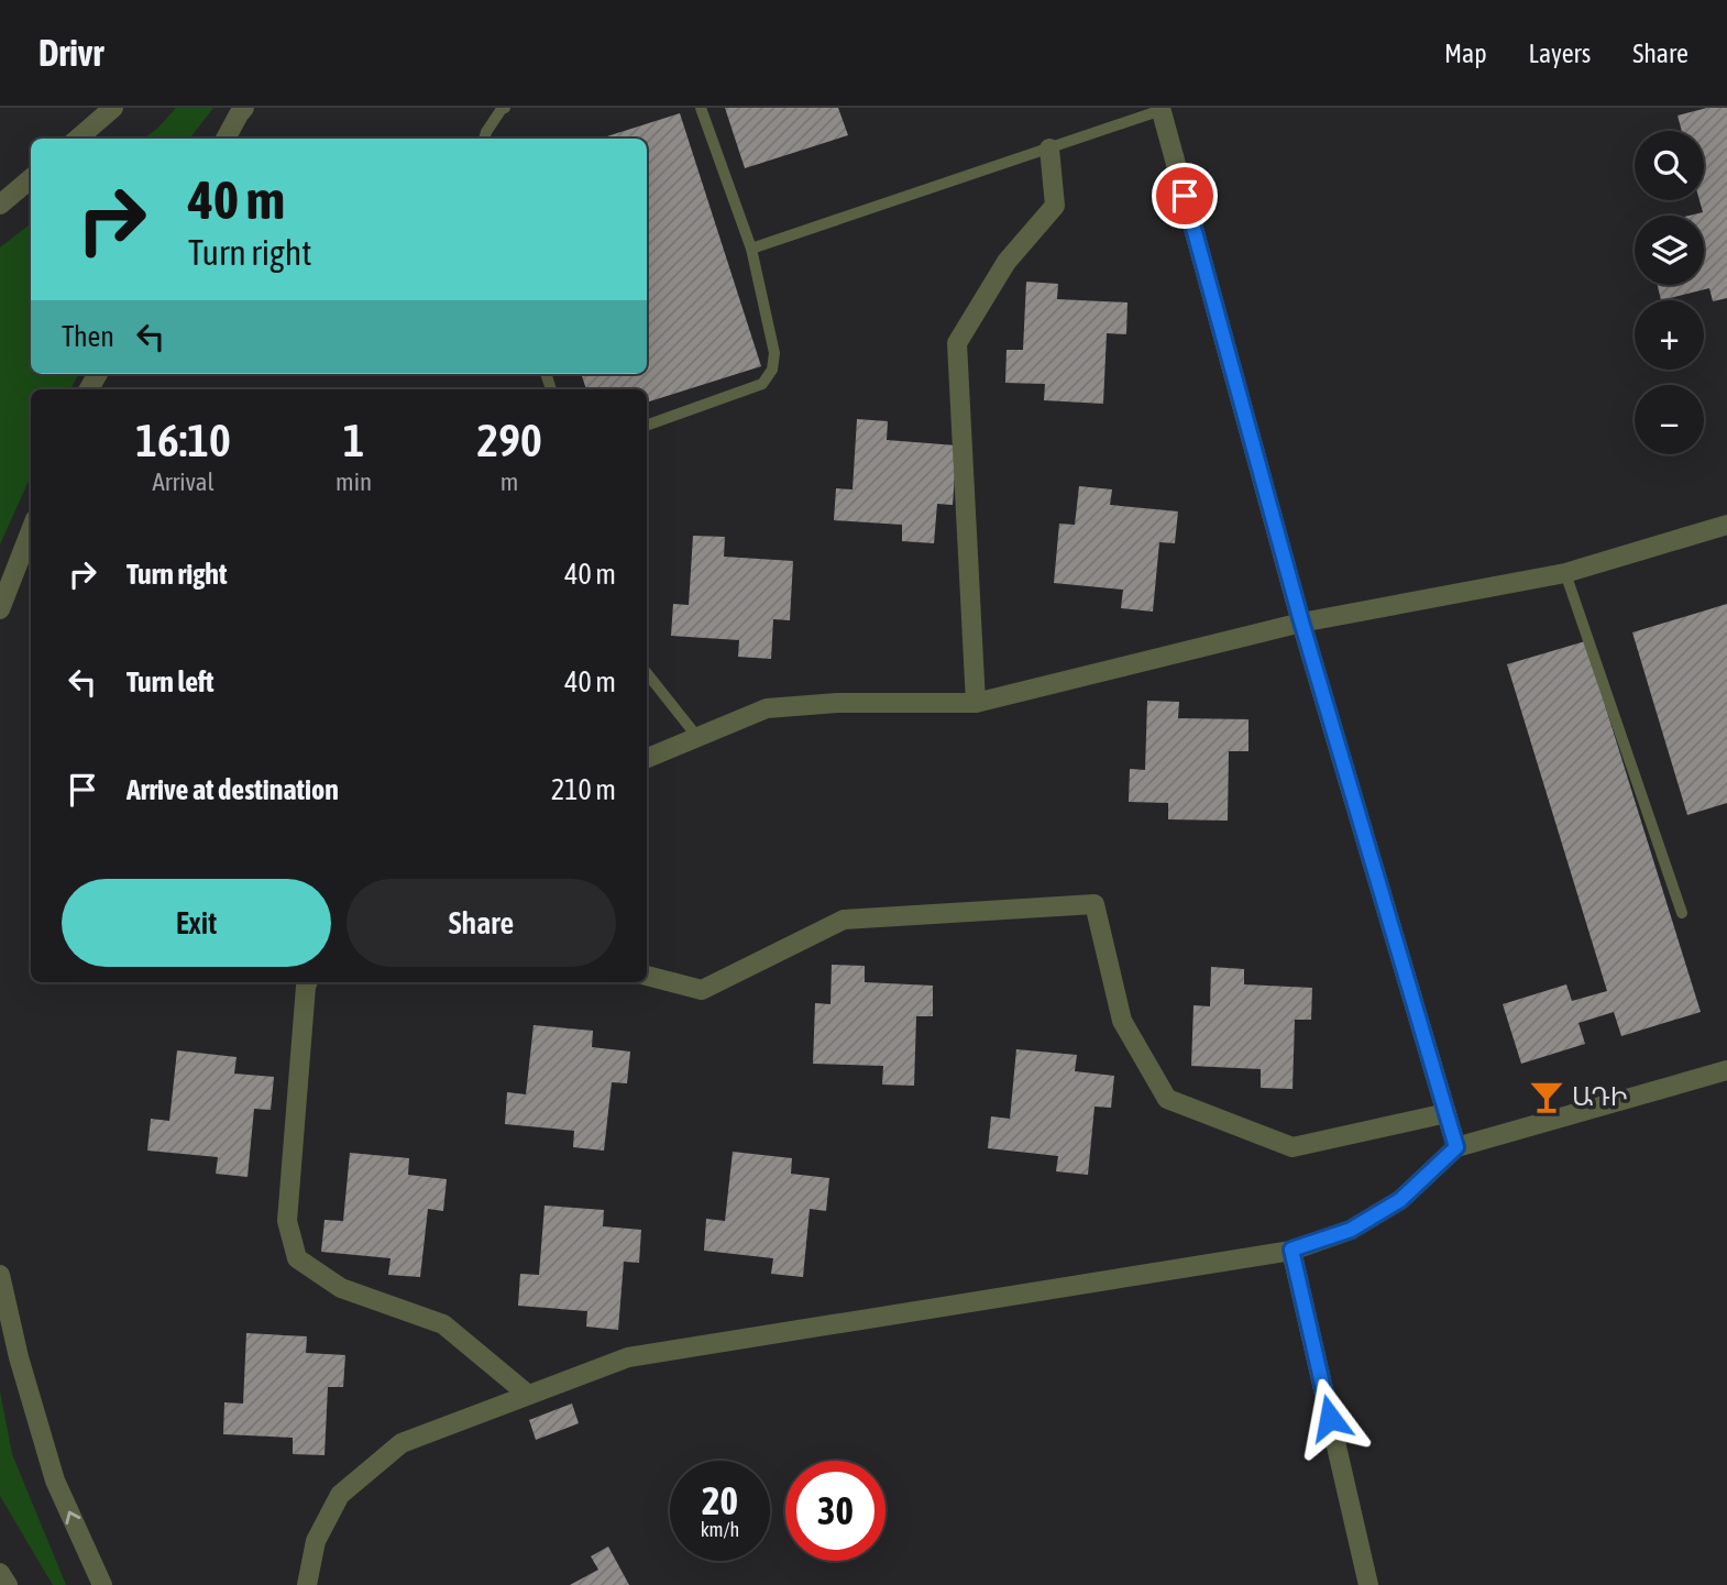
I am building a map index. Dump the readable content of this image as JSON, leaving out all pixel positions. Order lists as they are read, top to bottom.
{
  "places": {
    "bar": ["ԱԴԻ"]
  },
  "page": {
    "header": "Drivr",
    "nav": ["Map", "Layers", "Share"],
    "map_buttons": ["+", "−"],
    "turn": ["40 m", "Turn right"],
    "then": "Then",
    "eta": [
      "16:10",
      "Arrival",
      "1",
      "min",
      "290",
      "m"
    ],
    "list": [
      {
        "name": "Turn right",
        "value": "40 m"
      },
      {
        "name": "Turn left",
        "value": "40 m"
      },
      {
        "name": "Arrive at destination",
        "value": "210 m"
      }
    ],
    "buttons": ["Exit", "Share"],
    "speed": "20 km/h",
    "limit": "30"
  }
}
